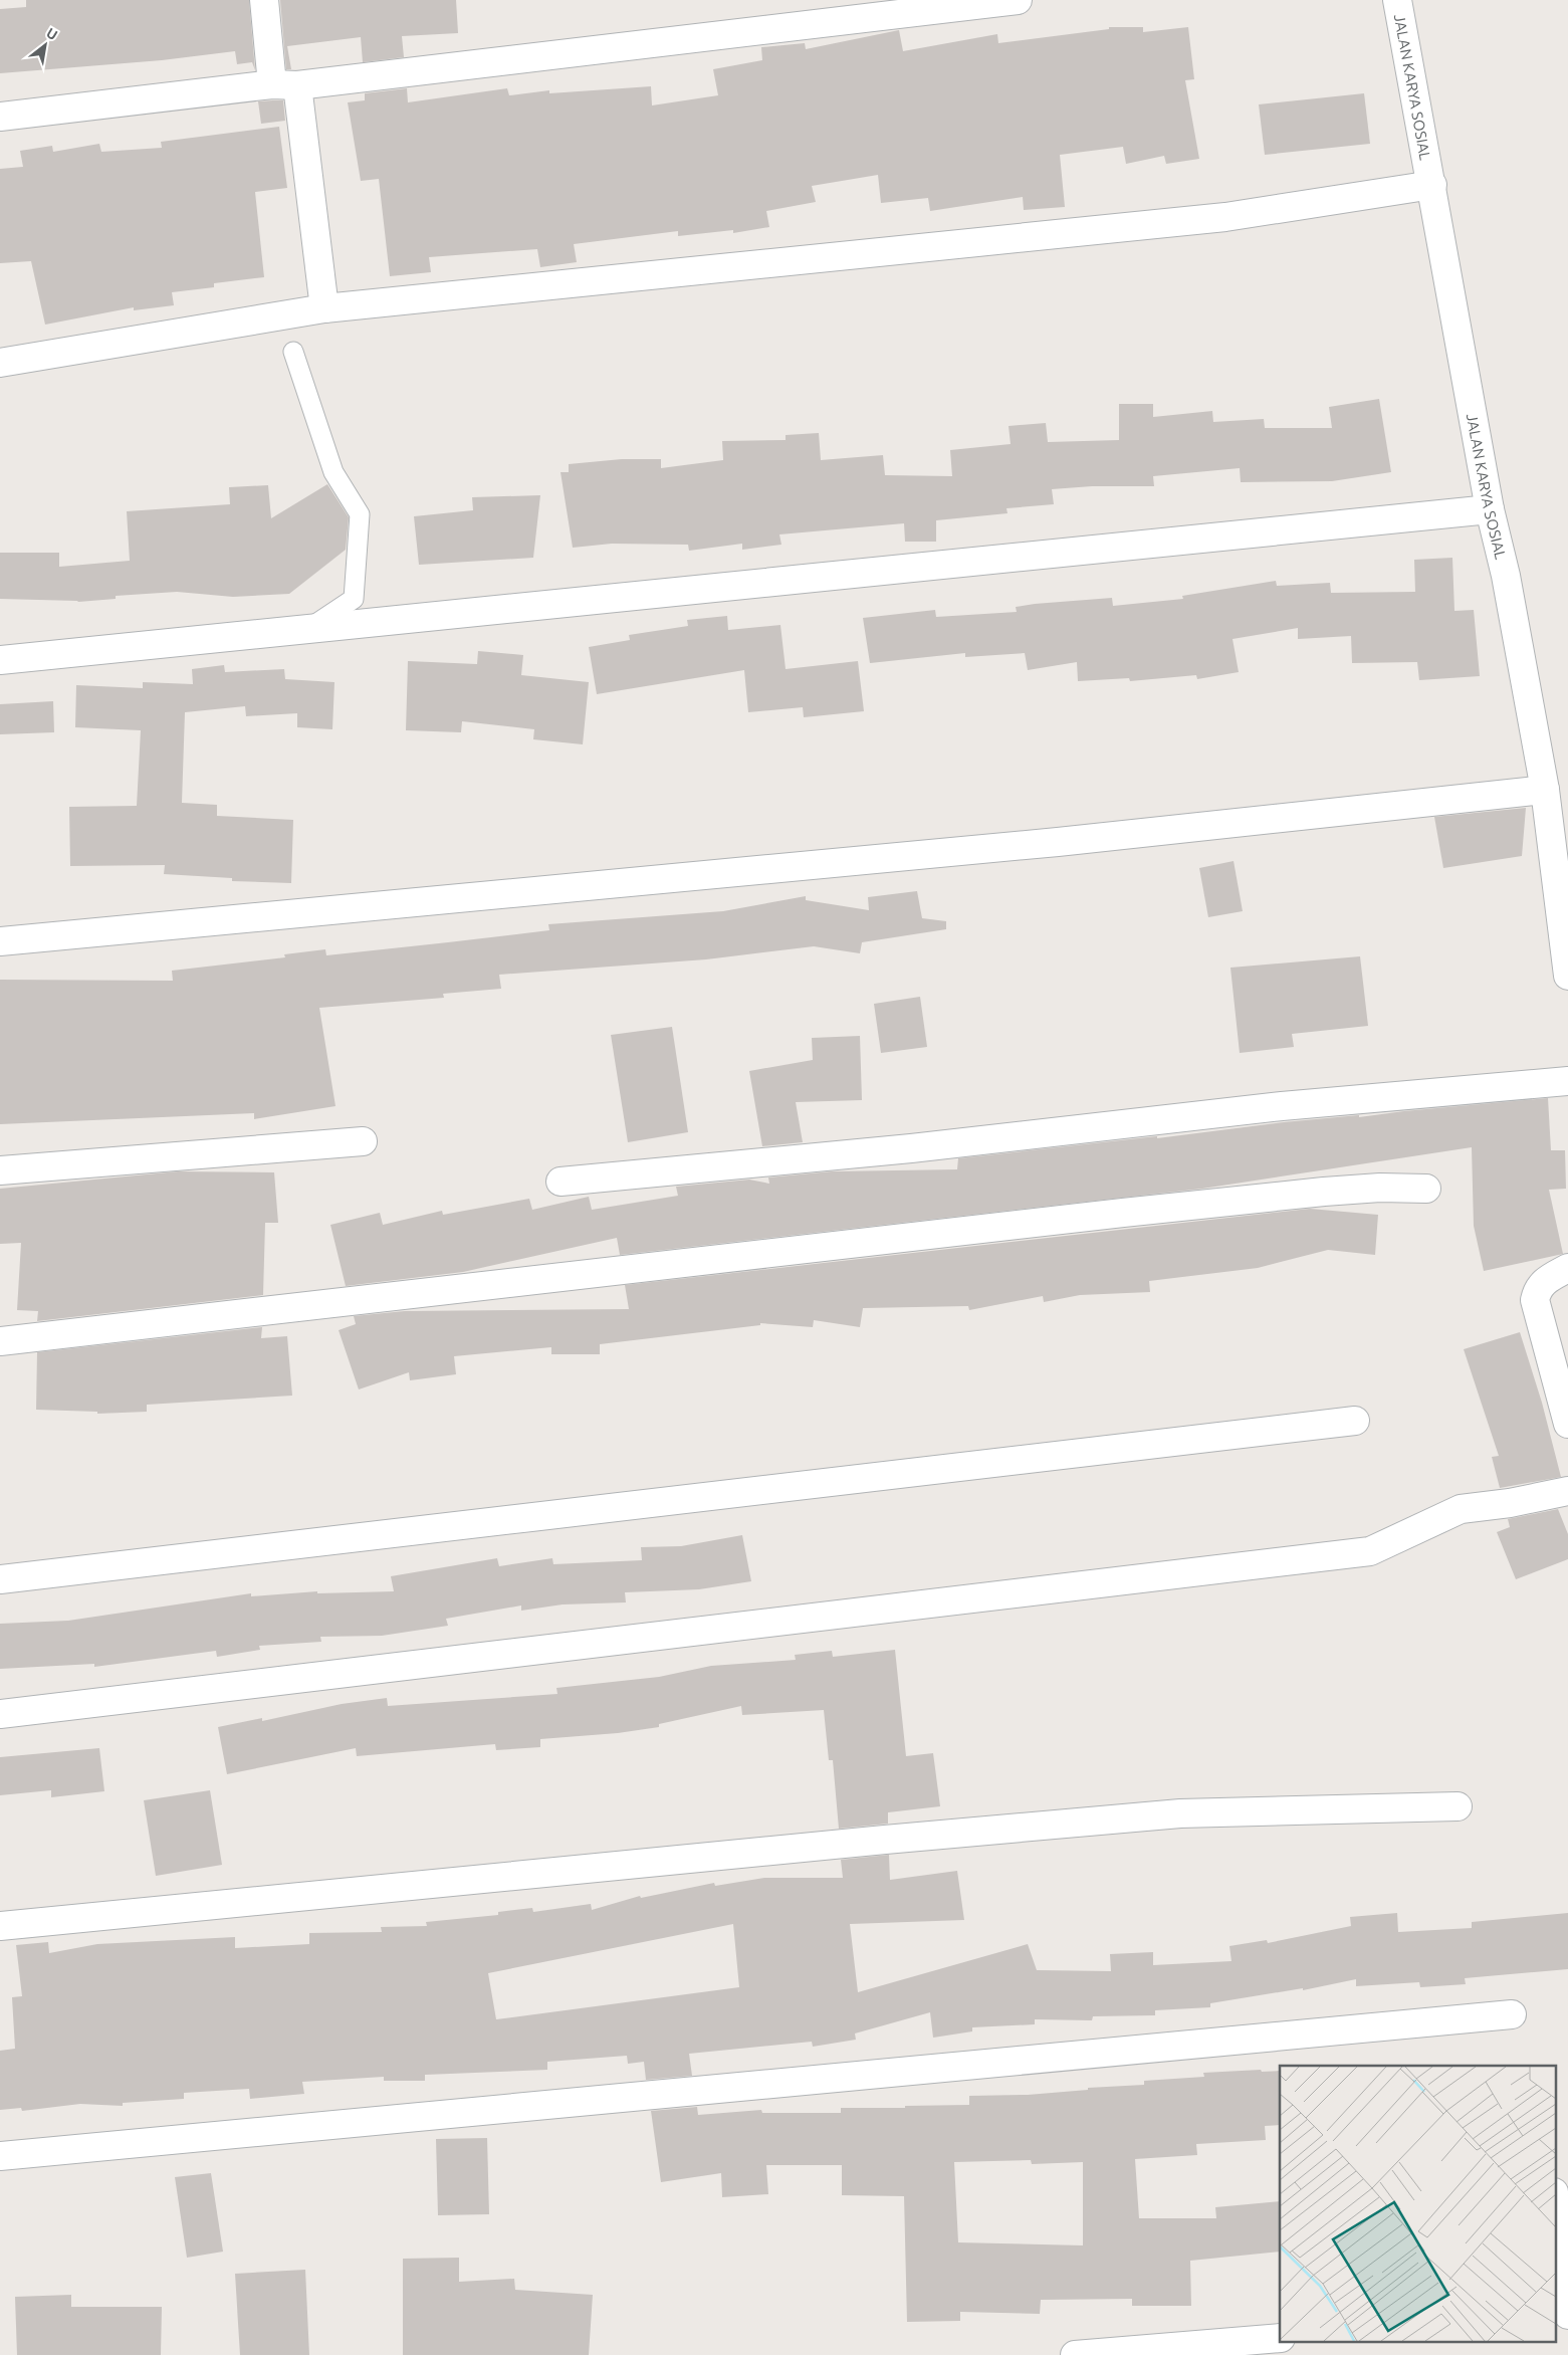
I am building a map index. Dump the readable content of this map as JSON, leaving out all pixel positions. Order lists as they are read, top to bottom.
{
  "streets": {
    "street": ["JALAN KARYA SOSIAL"]
  },
  "north": "top right"
}
